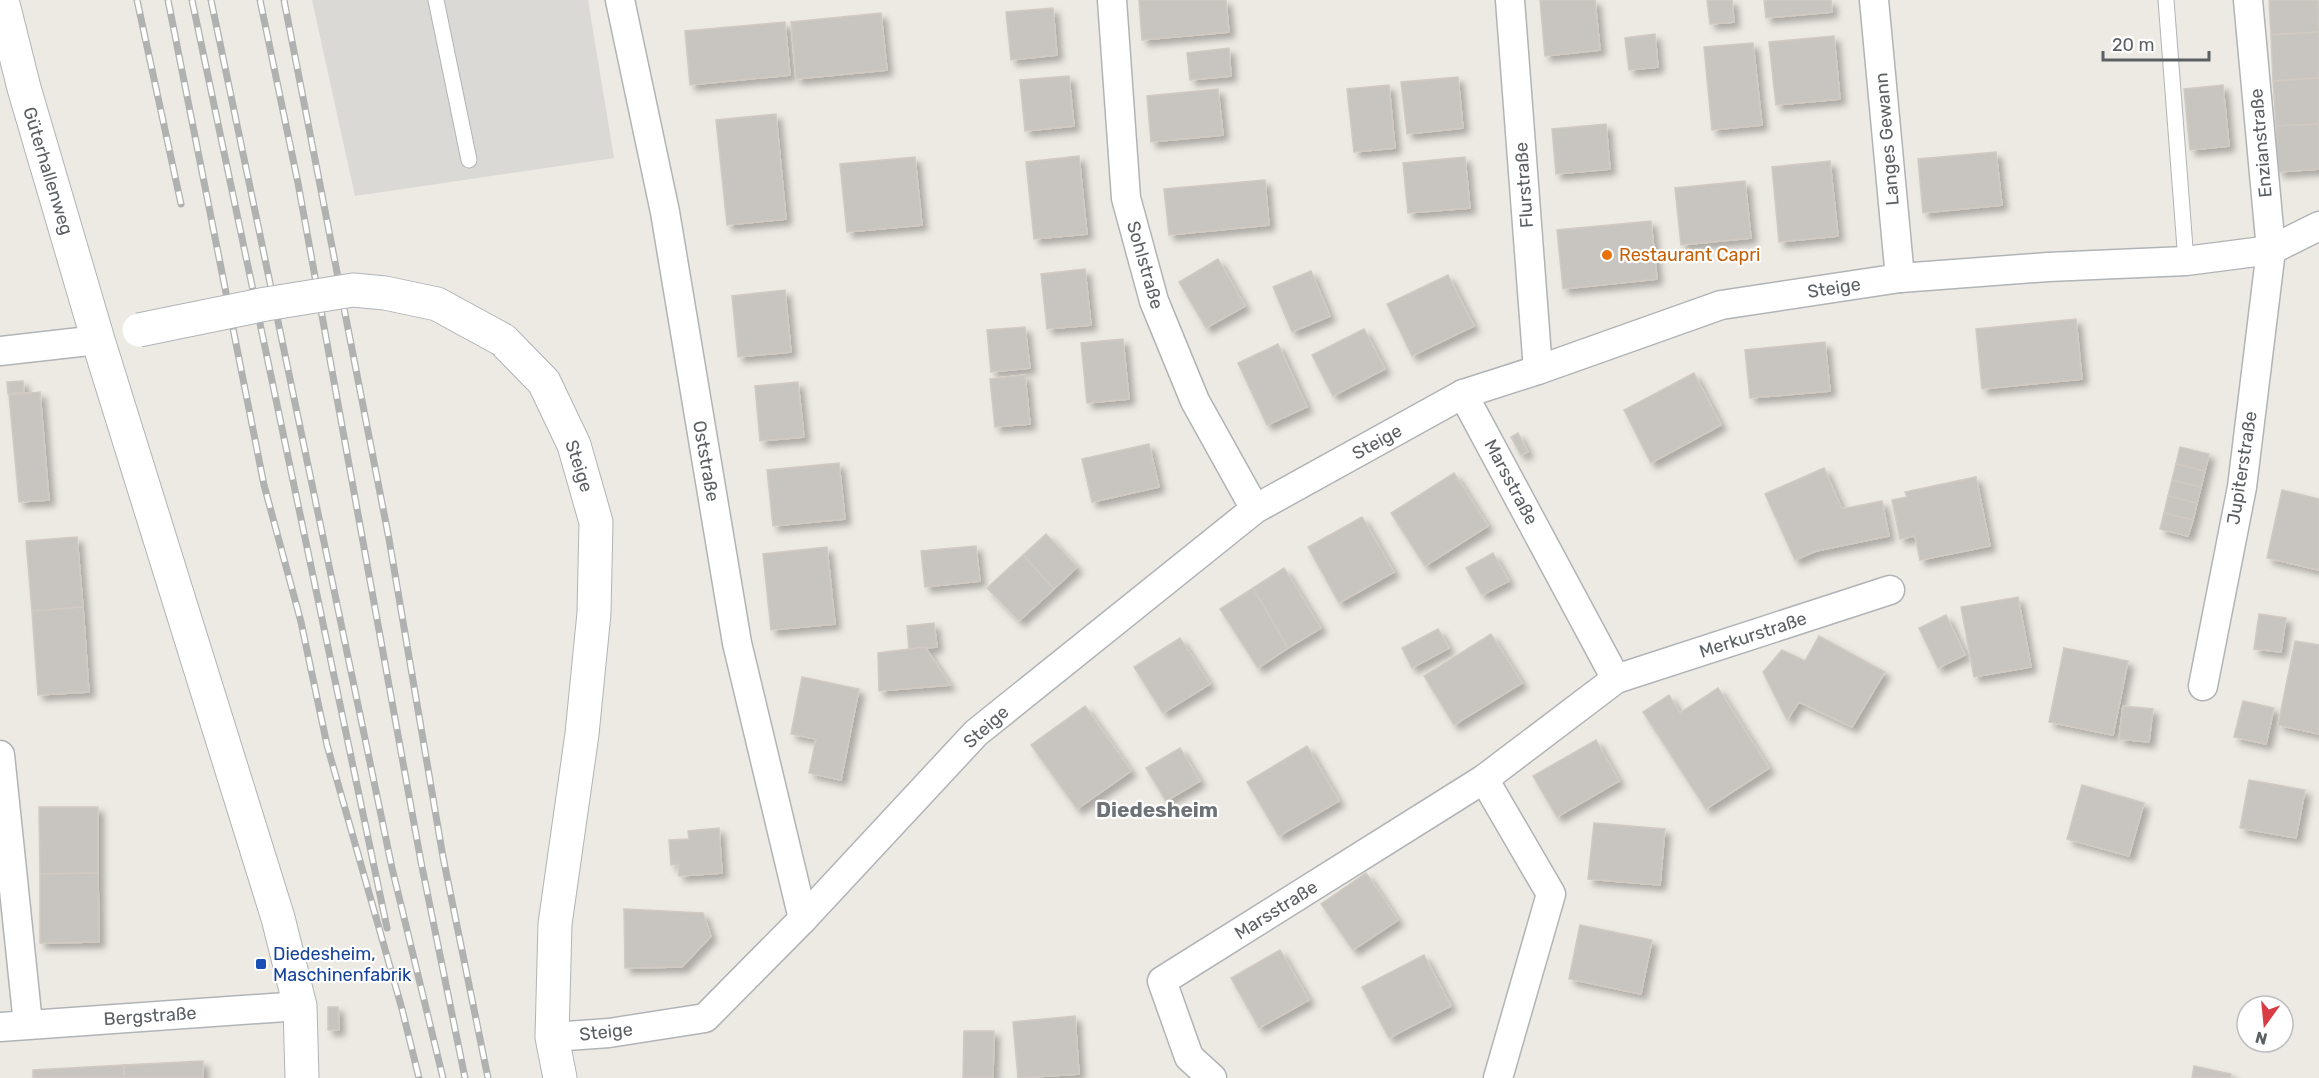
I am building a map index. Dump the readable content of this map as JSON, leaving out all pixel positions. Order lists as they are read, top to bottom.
{
  "streets": {
    "street": [
      "Langes Gewann",
      "Enzianstraße",
      "Güterhallenweg",
      "Flurstraße",
      "Sohlstraße",
      "Steige",
      "Oststraße",
      "Jupiterstraße",
      "Marsstraße",
      "Merkurstraße",
      "Bergstraße"
    ]
  },
  "crossings": [
    ["Langes Gewann", "Steige"],
    ["Enzianstraße", "Steige"],
    ["Enzianstraße", "Jupiterstraße"],
    ["Güterhallenweg", "Steige"],
    ["Flurstraße", "Steige"],
    ["Sohlstraße", "Steige"],
    ["Steige", "Oststraße"],
    ["Steige", "Jupiterstraße"],
    ["Steige", "Marsstraße"],
    ["Marsstraße", "Merkurstraße"]
  ],
  "districts": ["Diedesheim"],
  "places": {
    "other": ["Restaurant Capri"],
    "transit": ["Diedesheim, Maschinenfabrik"]
  },
  "scale_bar": "20 m",
  "north": "bottom"
}
